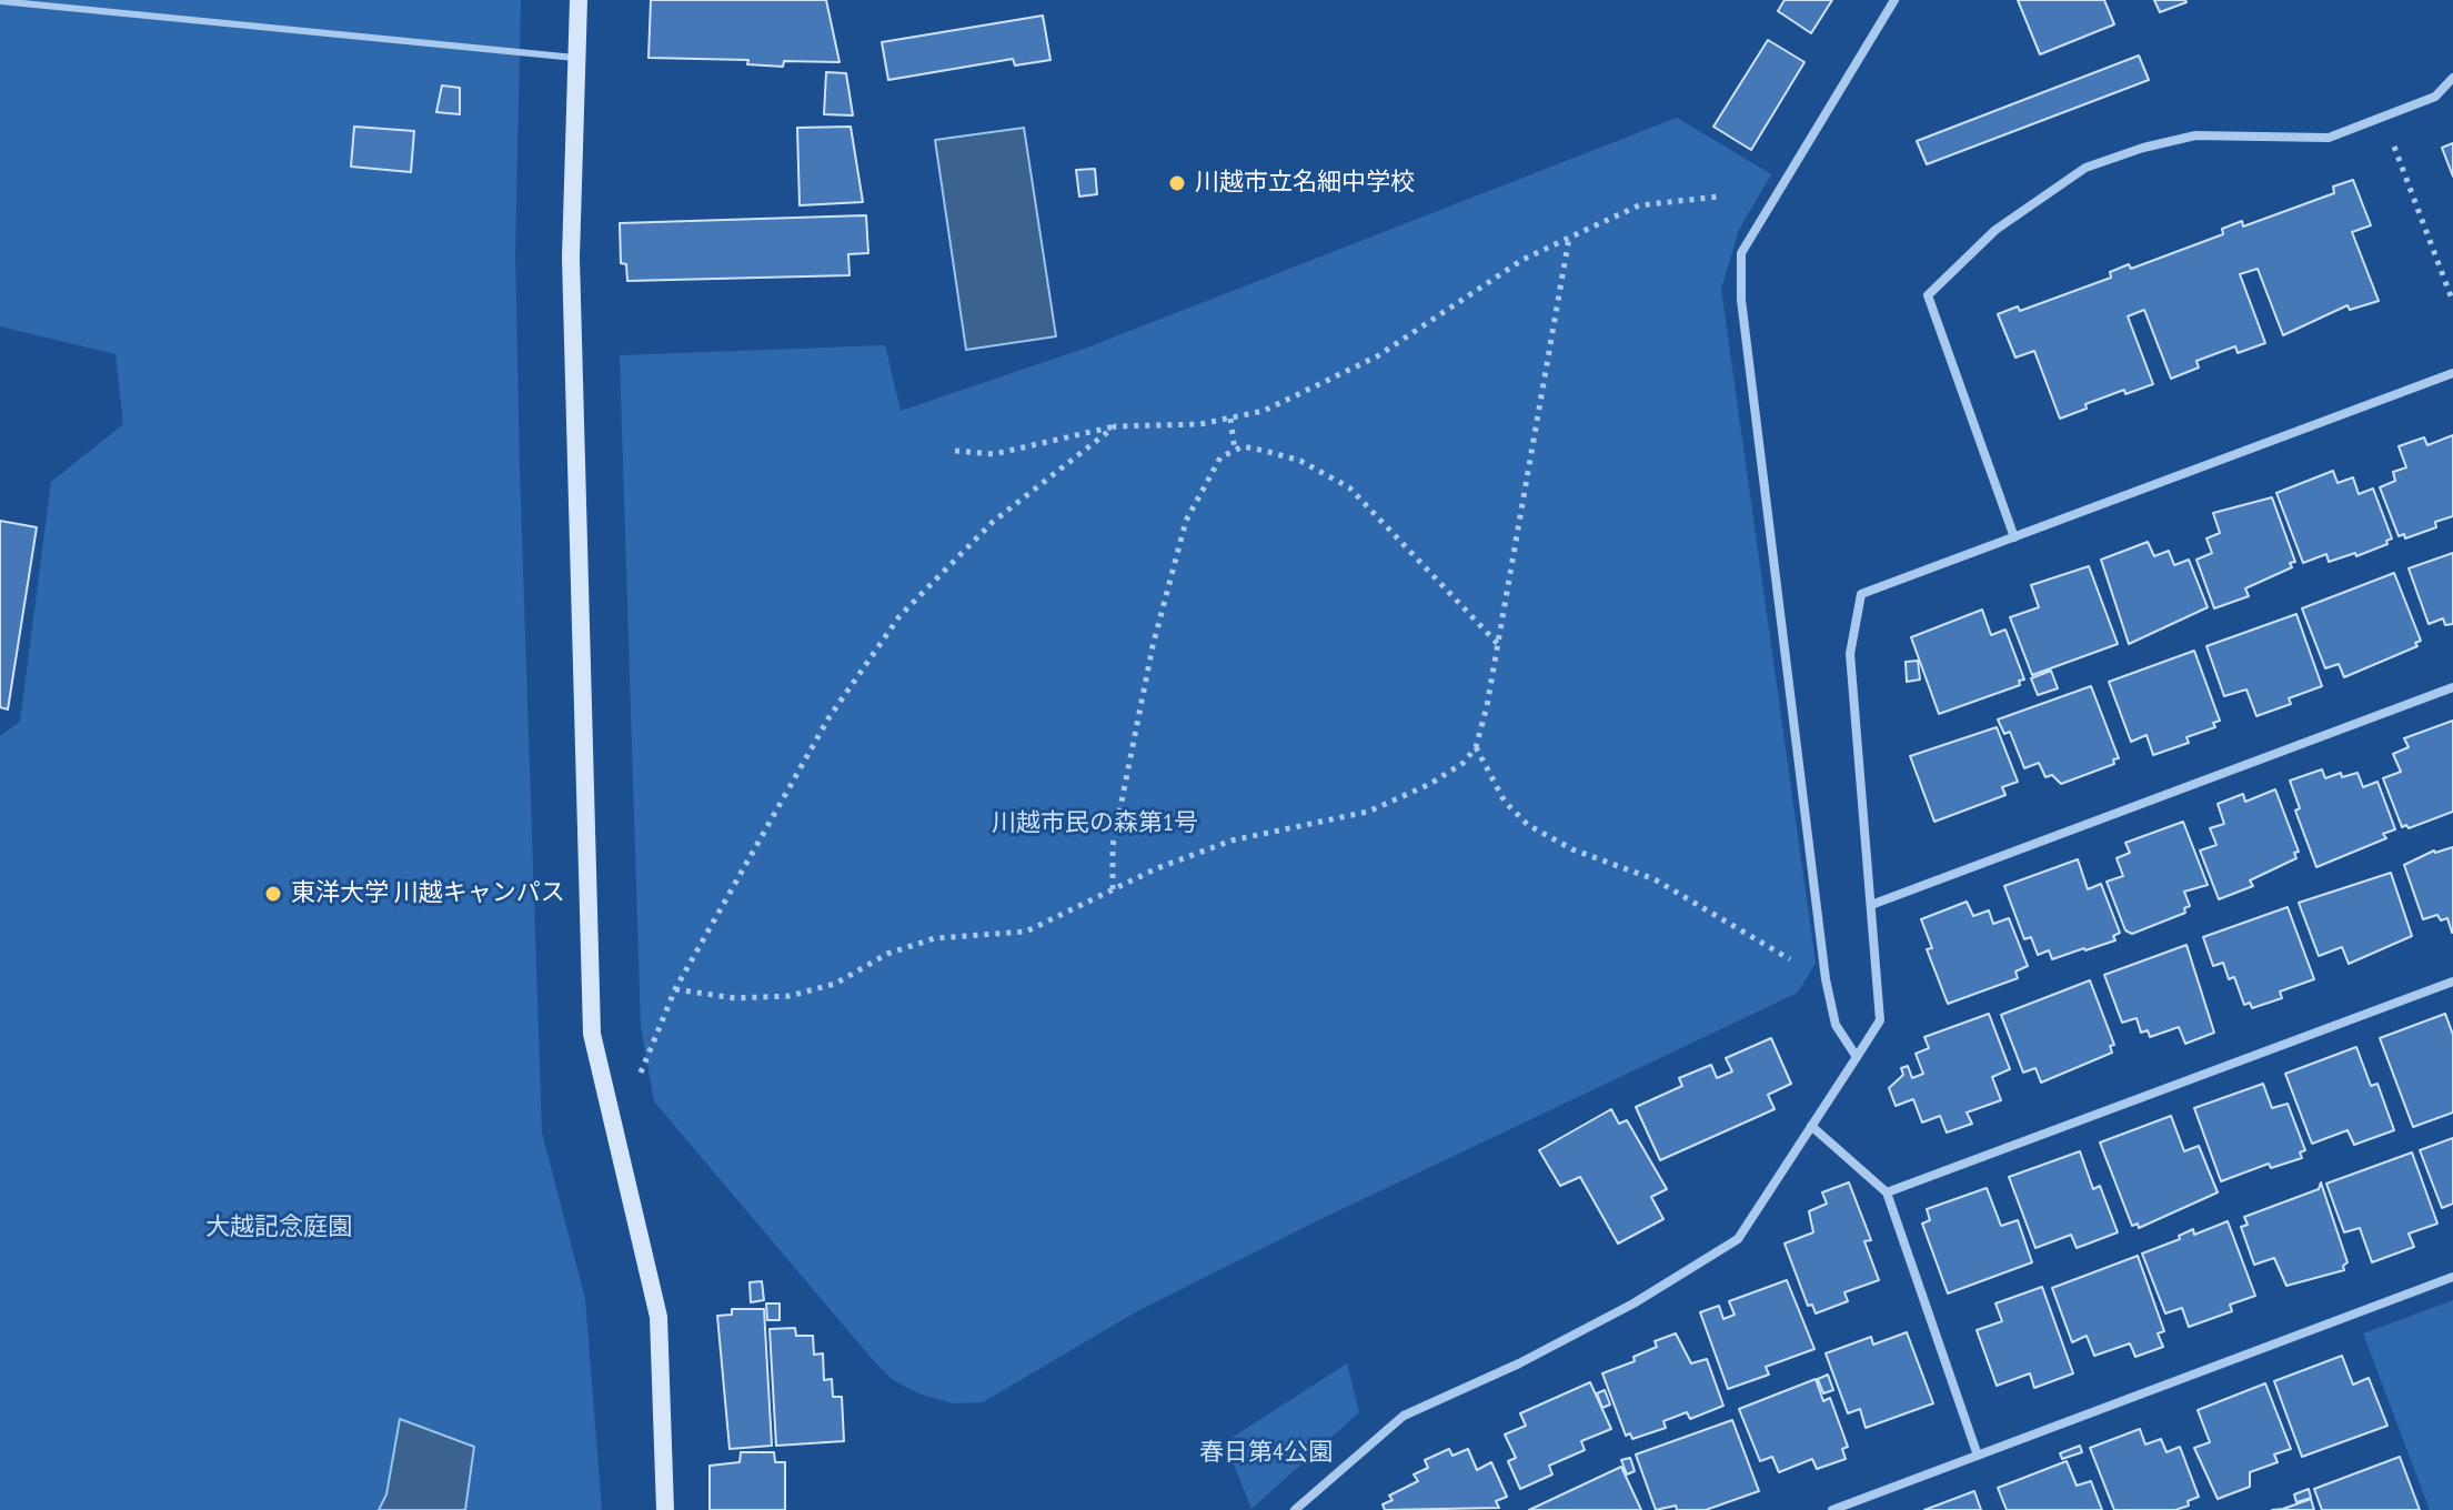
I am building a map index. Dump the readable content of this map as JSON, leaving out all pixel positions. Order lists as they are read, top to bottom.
{
  "parks": ["川越市民の森第1号", "大越記念庭園", "春日第4公園"],
  "places": ["川越市立名細中学校", "東洋大学 川越キャンパス"]
}
